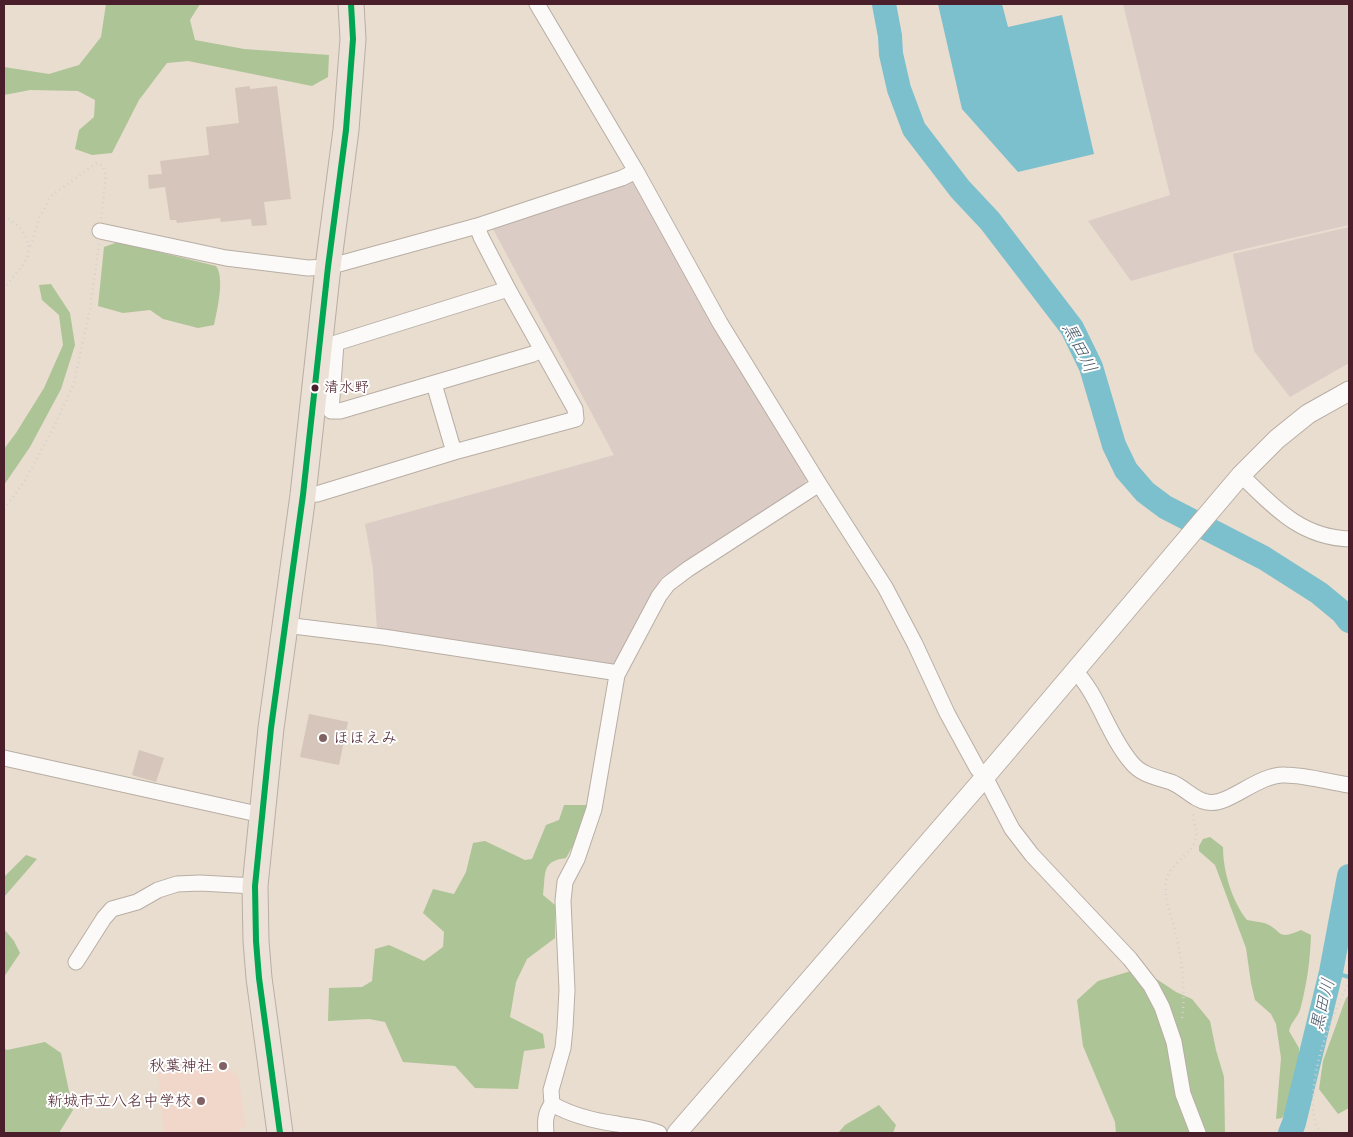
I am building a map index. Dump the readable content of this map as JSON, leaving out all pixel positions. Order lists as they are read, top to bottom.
{
  "water": ["黒田川"],
  "places": [
    "清水野",
    "ほほえみ",
    "秋葉神社",
    "新城市立八名中学校"
  ]
}
